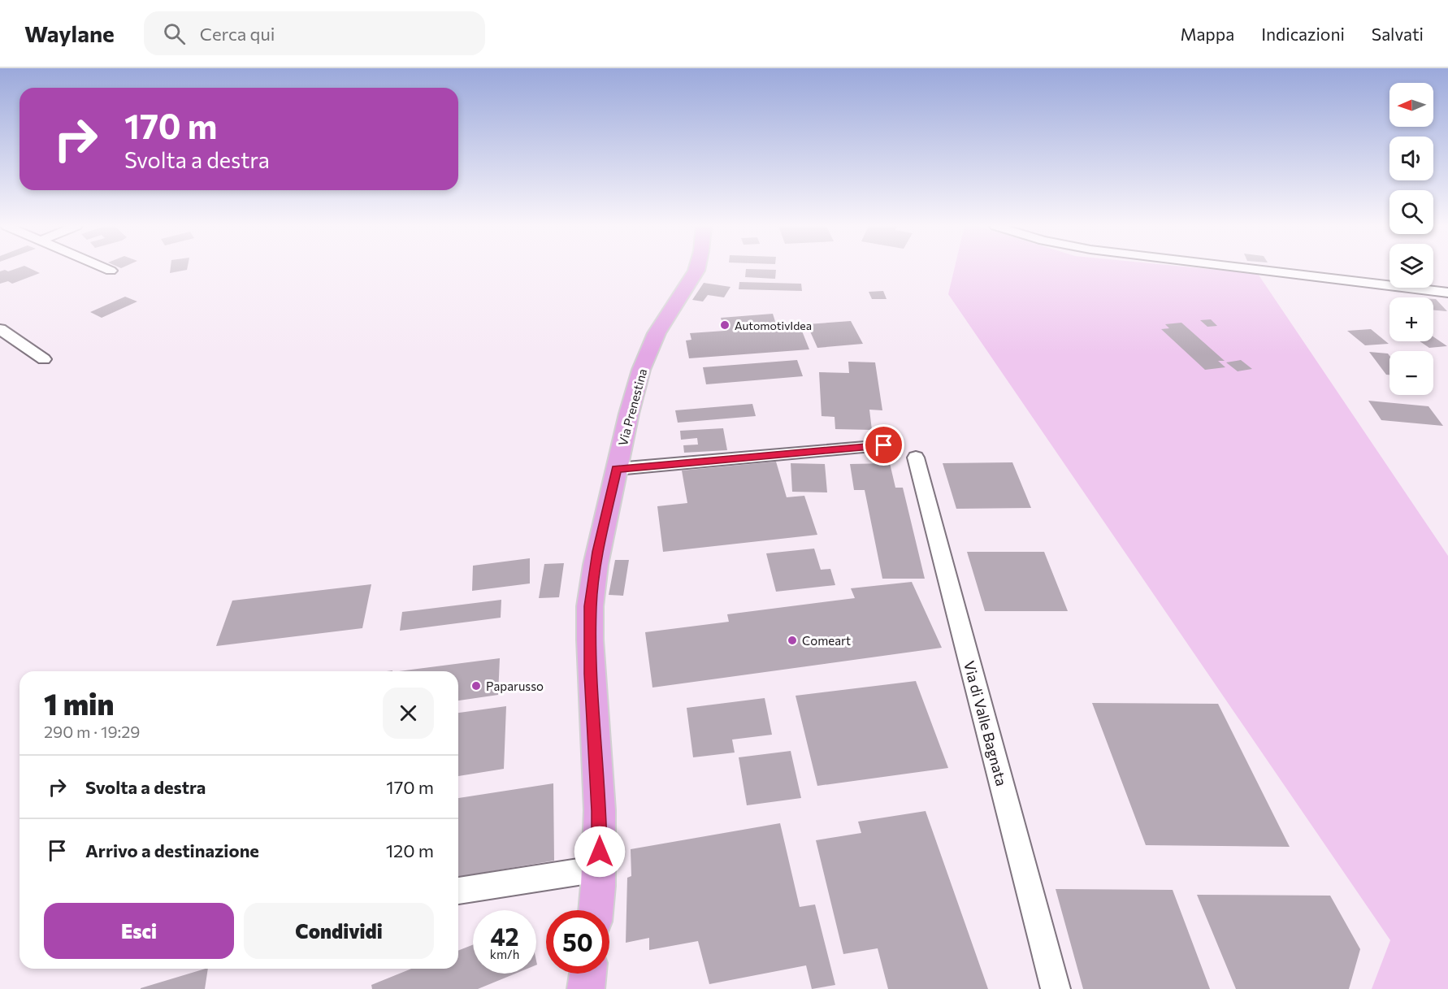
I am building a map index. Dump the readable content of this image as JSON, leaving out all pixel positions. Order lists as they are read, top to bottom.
{
  "streets": {
    "main road": ["Via Prenestina"],
    "street": ["Via di Valle Bagnata"]
  },
  "places": ["AutomotivIdea", "Comeart", "Paparusso"],
  "north": "left",
  "page": {
    "header": "Waylane",
    "search": "Cerca qui",
    "nav": ["Mappa", "Indicazioni", "Salvati"],
    "map_buttons": ["+", "−"],
    "turn": ["170 m", "Svolta a destra"],
    "heading": ["1 min", "290 m · 19:29"],
    "list": [
      {
        "name": "Svolta a destra",
        "value": "170 m"
      },
      {
        "name": "Arrivo a destinazione",
        "value": "120 m"
      }
    ],
    "buttons": ["Esci", "Condividi"],
    "speed": "42 km/h",
    "limit": "50"
  }
}
